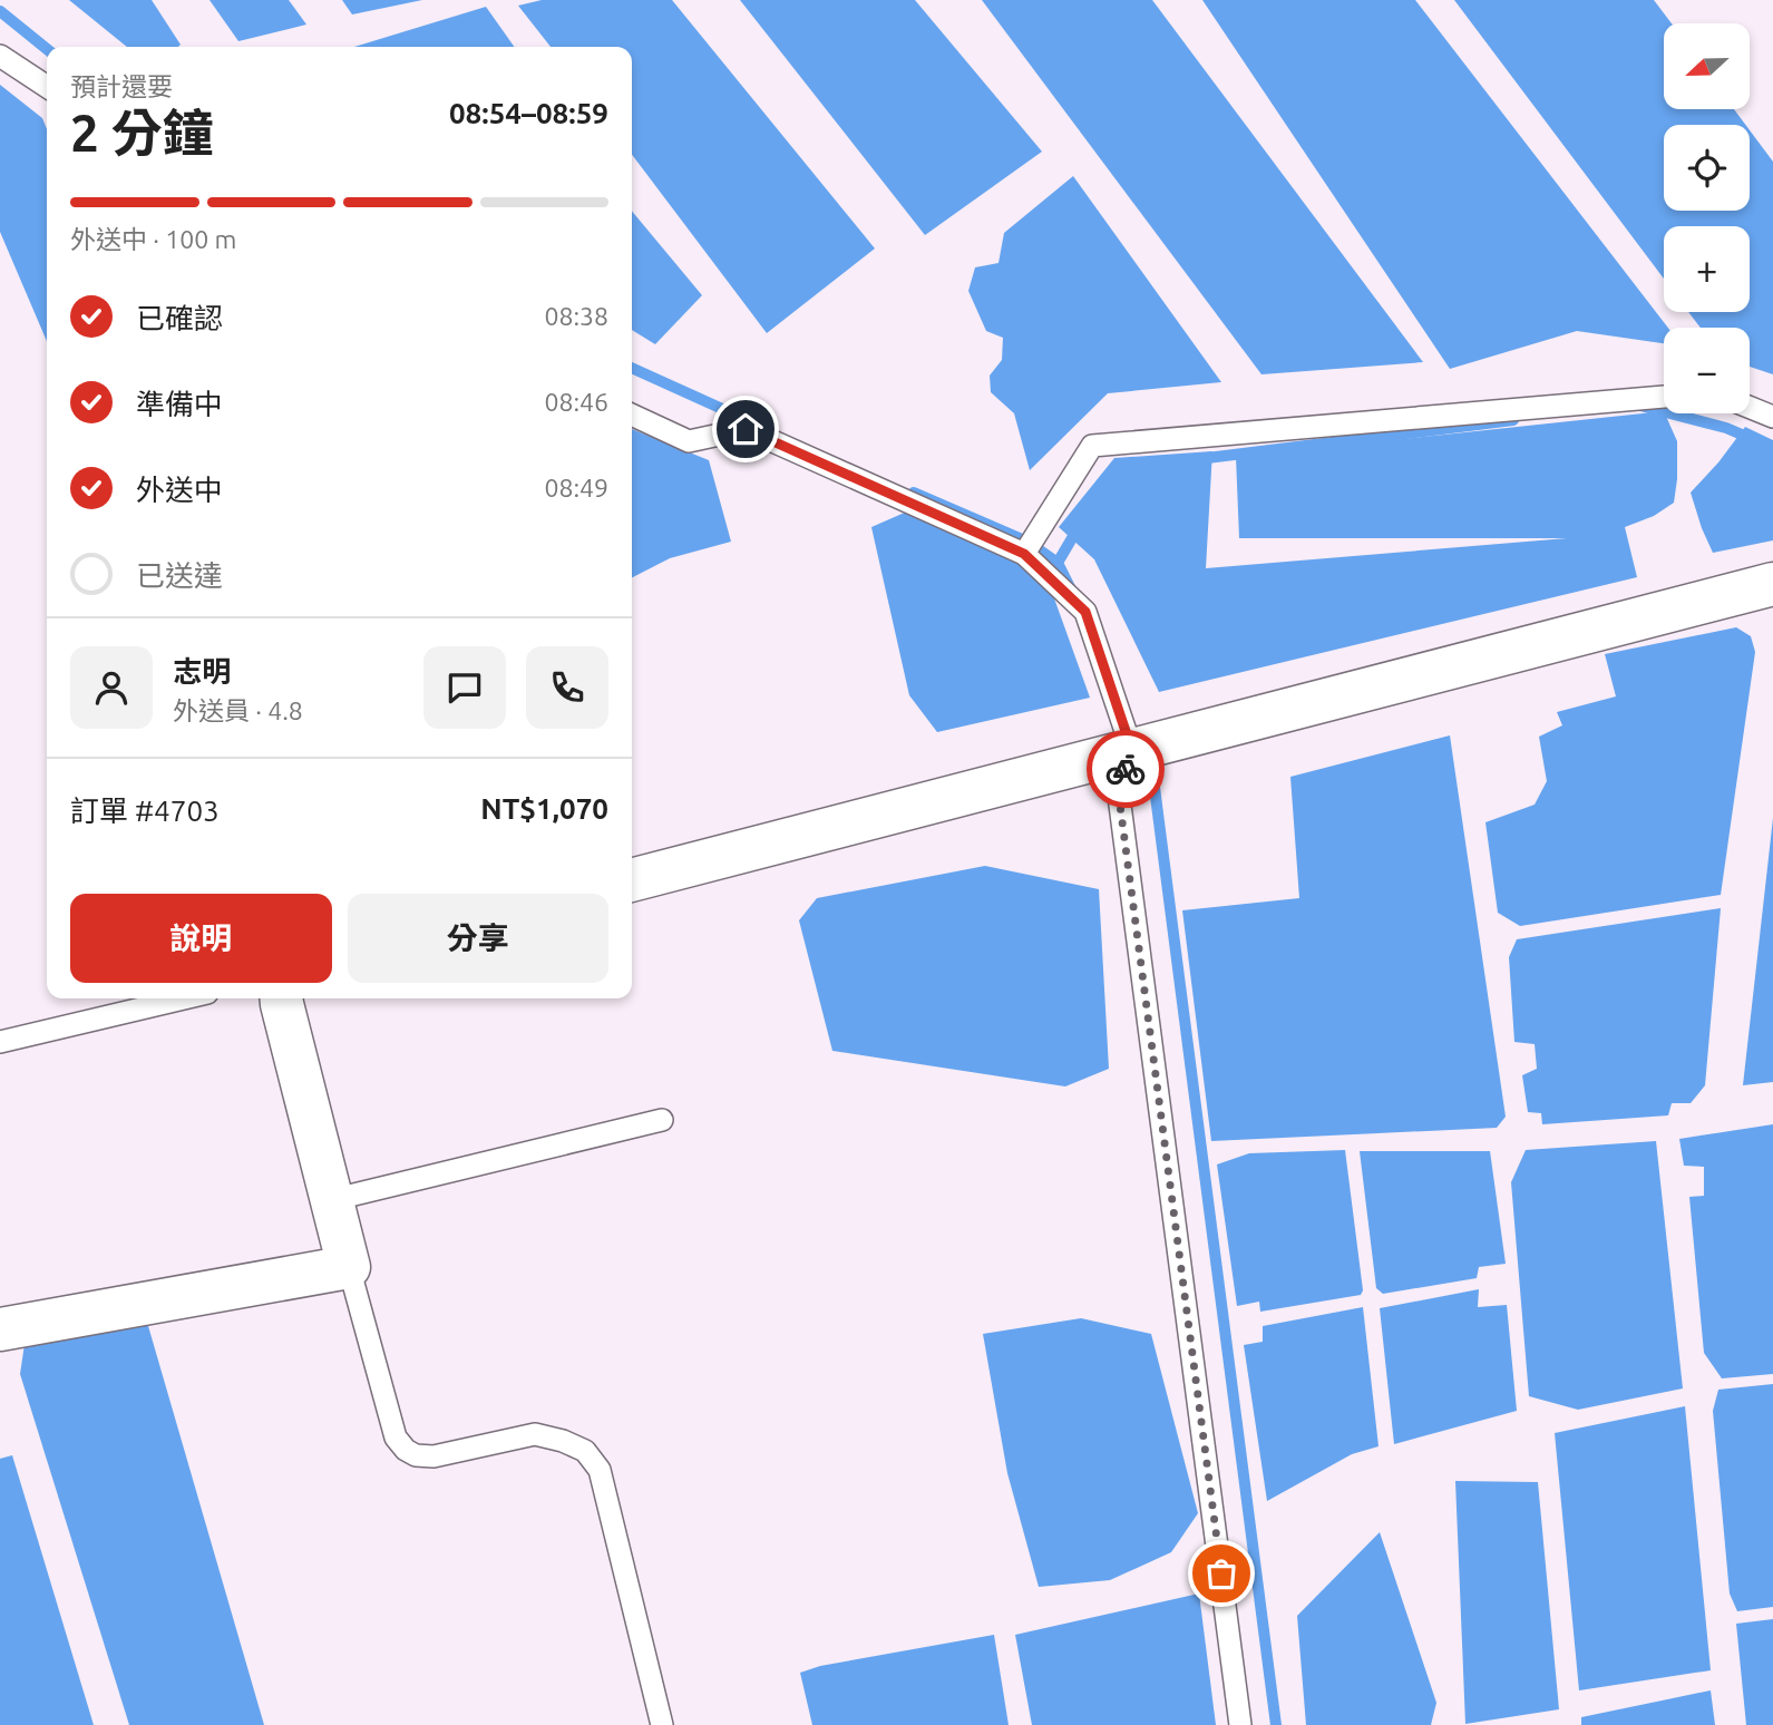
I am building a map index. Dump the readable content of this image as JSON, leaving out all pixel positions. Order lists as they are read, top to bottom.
{
  "north": "left",
  "page": {
    "map_buttons": ["+", "−"],
    "heading": ["2 分鐘", "預計還要", "08:54–08:59"],
    "panel": [
      "志明",
      "外送員 · 4.8",
      "訂單 #4703",
      "NT$1,070"
    ],
    "bar": "外送中 · 100 m",
    "list": [
      ["已確認", "08:38"],
      ["準備中", "08:46"],
      ["外送中", "08:49"],
      "已送達"
    ],
    "buttons": ["說明", "分享"]
  }
}
